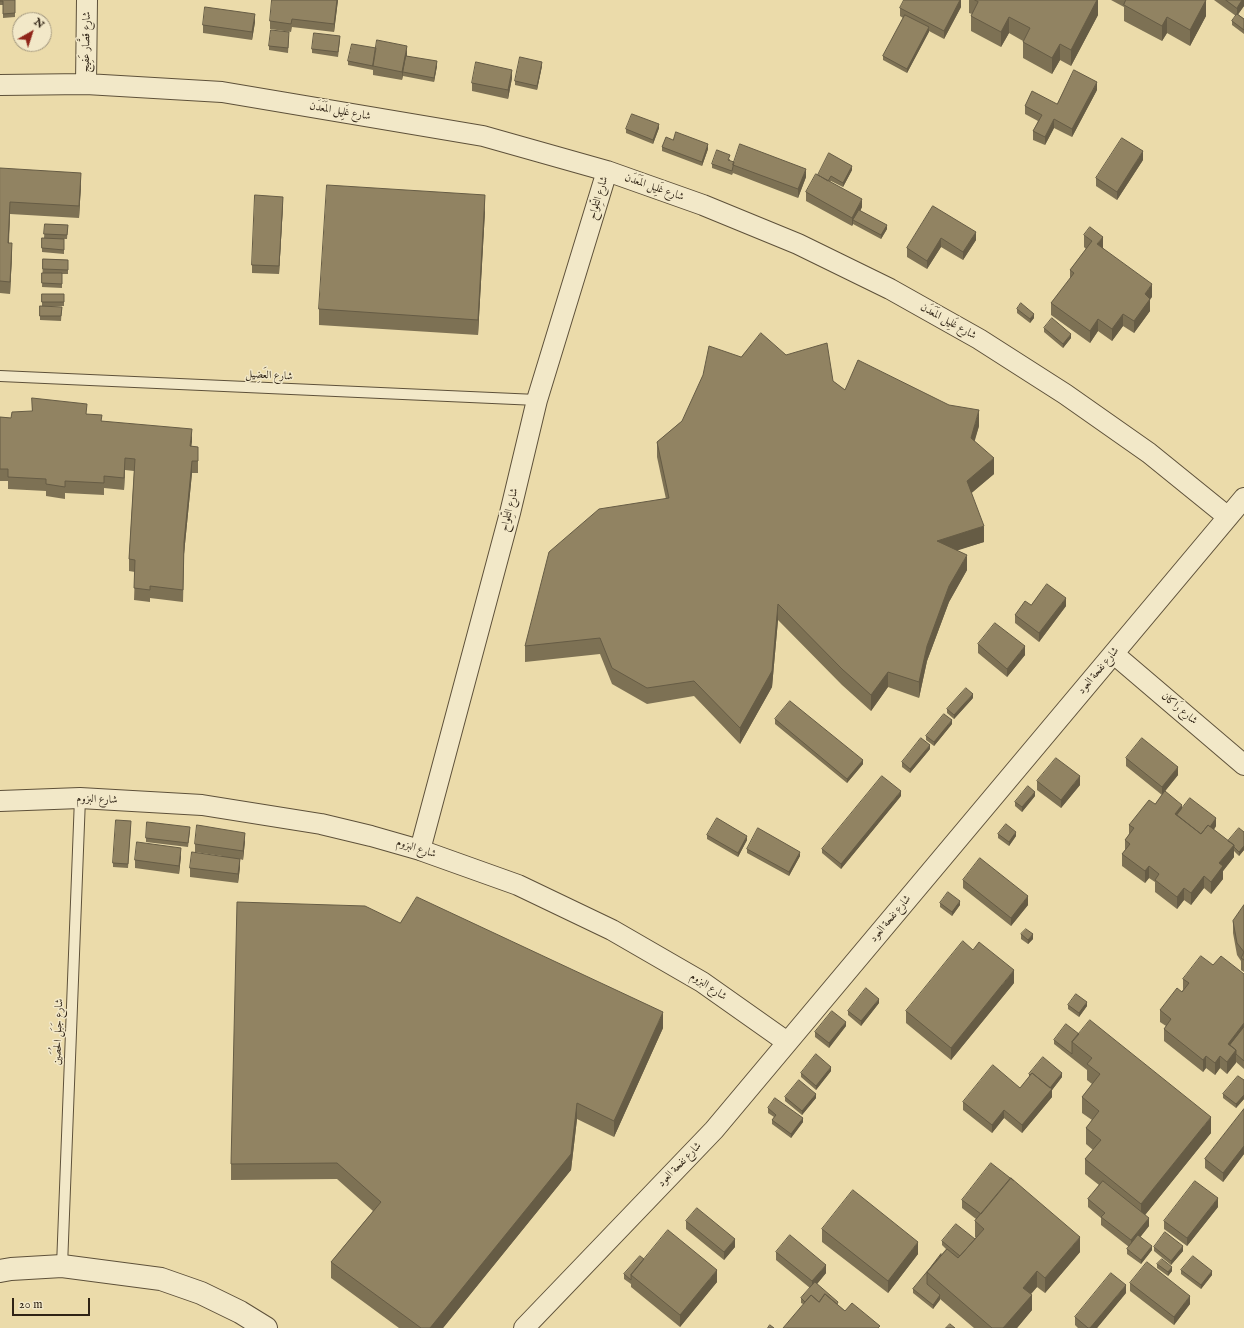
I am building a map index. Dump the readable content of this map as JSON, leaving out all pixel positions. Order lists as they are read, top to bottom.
{
  "streets": {
    "street": [
      "شارع قصَّار عَفِيج",
      "شارع غَلِيل المَعَدَن",
      "شارع التِّلواح",
      "شارع نفحة العود",
      "شارع رَاكان",
      "شارع البزوم"
    ],
    "lane": ["شارع العَضِيل", "شارع جَبَل الحُصَين"]
  },
  "crossings": [
    ["شارع قصَّار عَفِيج", "شارع غَلِيل المَعَدَن"],
    ["شارع غَلِيل المَعَدَن", "شارع التِّلواح"],
    ["شارع غَلِيل المَعَدَن", "شارع نفحة العود"],
    ["شارع التِّلواح", "شارع العَضِيل"],
    ["شارع التِّلواح", "شارع البزوم"],
    ["شارع نفحة العود", "شارع رَاكان"],
    ["شارع نفحة العود", "شارع البزوم"],
    ["شارع البزوم", "شارع جَبَل الحُصَين"]
  ],
  "scale_bar": "20 m",
  "north": "top right"
}
